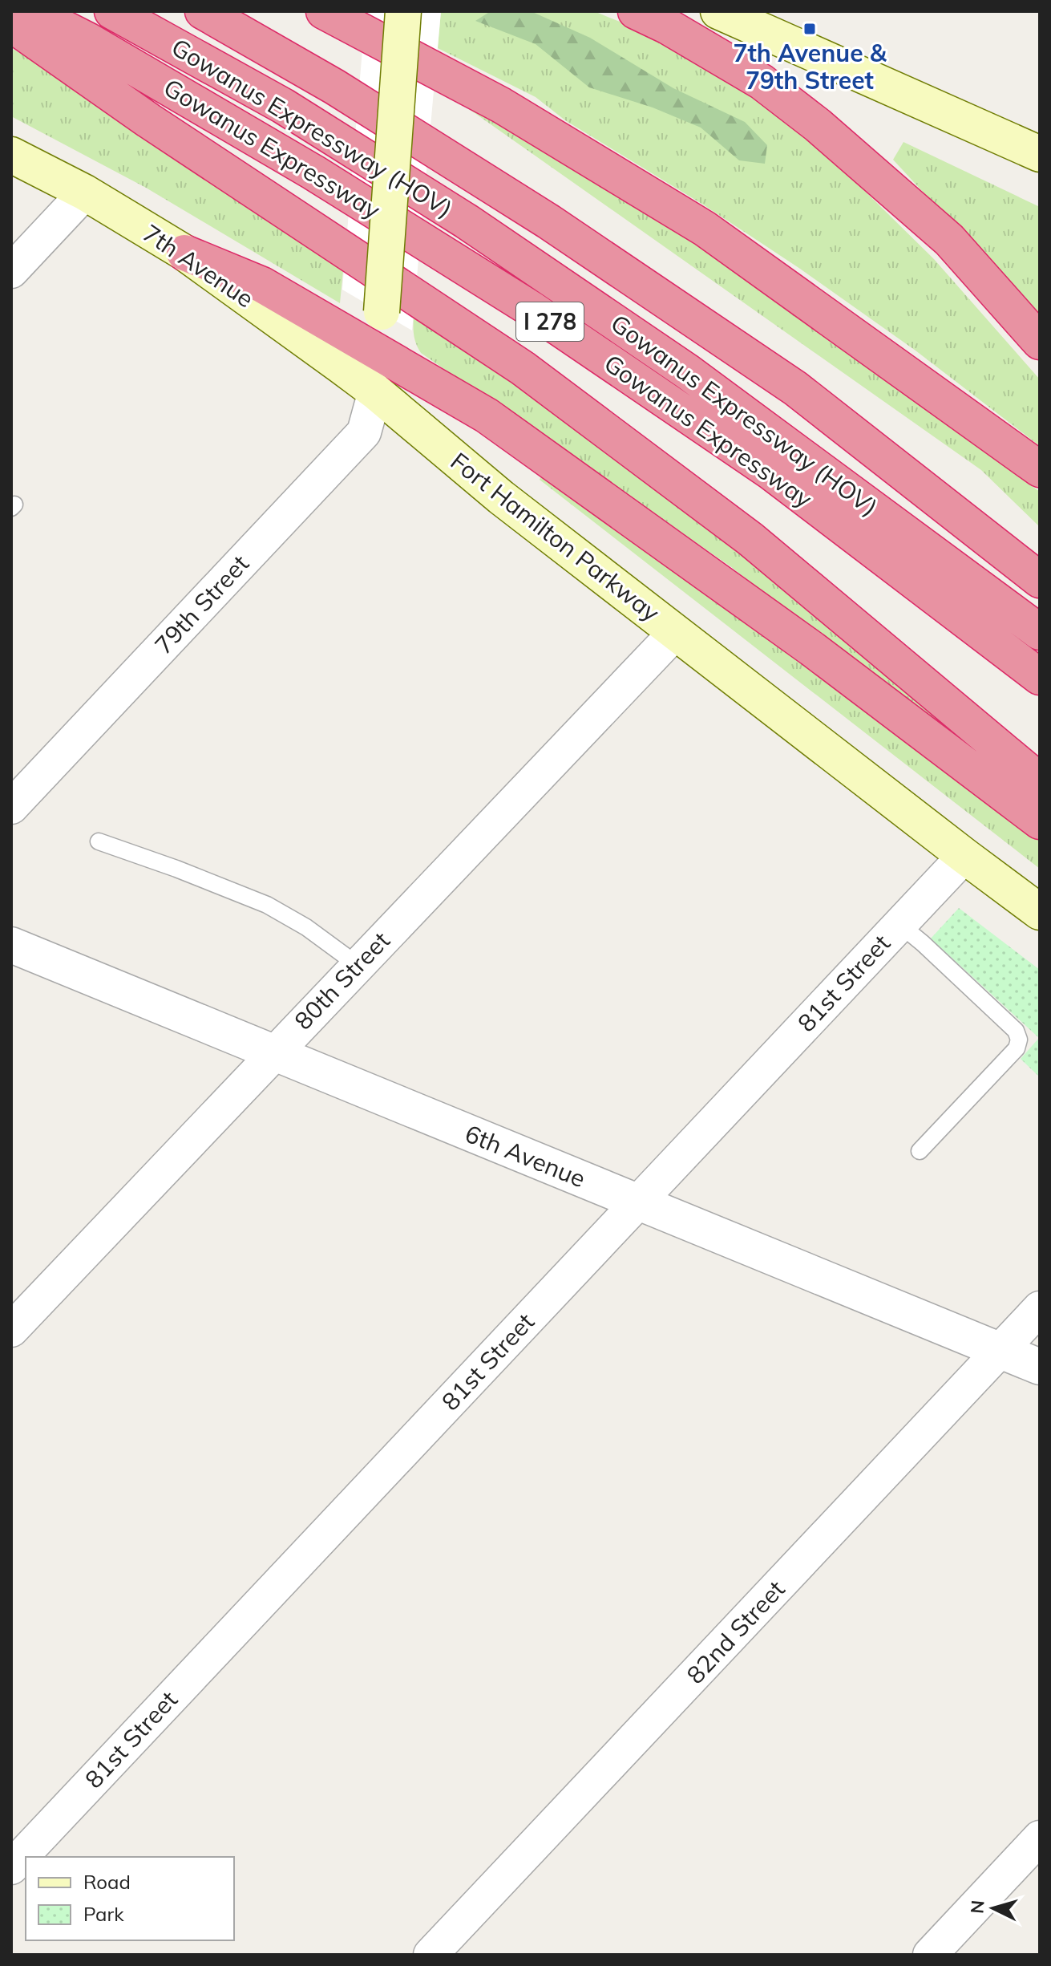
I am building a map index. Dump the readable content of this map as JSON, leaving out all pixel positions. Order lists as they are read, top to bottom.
{
  "streets": {
    "highway": ["Gowanus Expressway (HOV)", "Gowanus Expressway", "I 278"],
    "main road": ["7th Avenue", "Fort Hamilton Parkway"],
    "street": [
      "79th Street",
      "80th Street",
      "81st Street",
      "6th Avenue",
      "82nd Street"
    ]
  },
  "crossings": [
    ["7th Avenue", "Fort Hamilton Parkway"],
    ["7th Avenue", "79th Street"],
    ["Fort Hamilton Parkway", "79th Street"],
    ["Fort Hamilton Parkway", "80th Street"],
    ["Fort Hamilton Parkway", "81st Street"],
    ["80th Street", "6th Avenue"],
    ["81st Street", "6th Avenue"],
    ["6th Avenue", "82nd Street"]
  ],
  "places": {
    "transit": ["7th Avenue & 79th Street"]
  },
  "legend": ["Road", "Park"],
  "north": "left"
}
